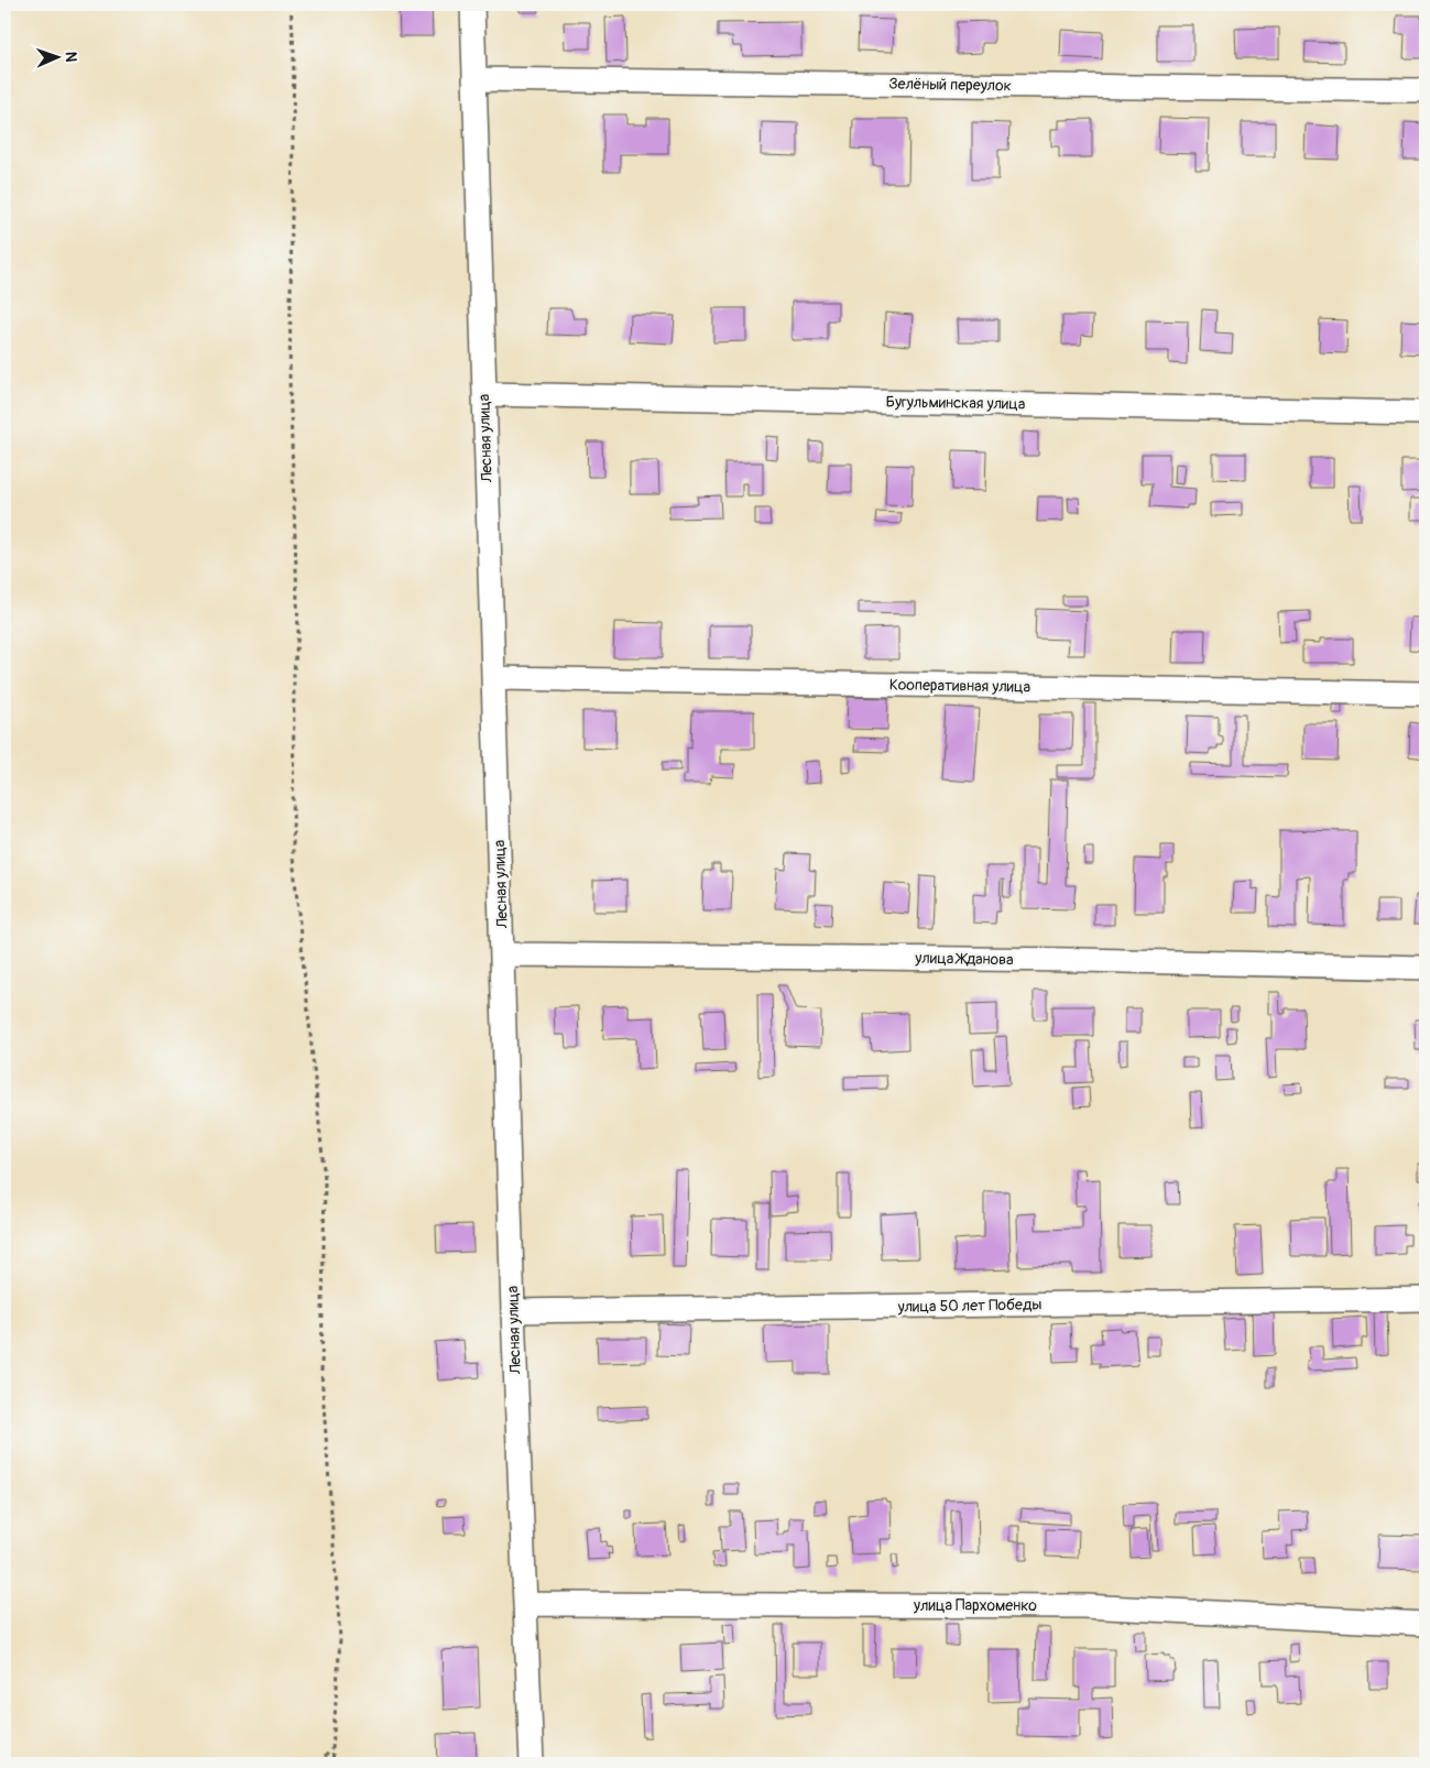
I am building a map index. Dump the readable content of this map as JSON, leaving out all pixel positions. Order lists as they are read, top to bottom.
{
  "streets": {
    "street": [
      "Зелёный переулок",
      "Бугульминская улица",
      "Лесная улица",
      "Кооперативная улица",
      "улица Жданова",
      "улица 50 лет Победы",
      "улица Пархоменко"
    ]
  },
  "crossings": [
    ["Зелёный переулок", "Лесная улица"],
    ["Бугульминская улица", "Лесная улица"],
    ["Лесная улица", "Кооперативная улица"],
    ["Лесная улица", "улица Жданова"],
    ["Лесная улица", "улица 50 лет Победы"],
    ["Лесная улица", "улица Пархоменко"]
  ],
  "north": "right"
}
